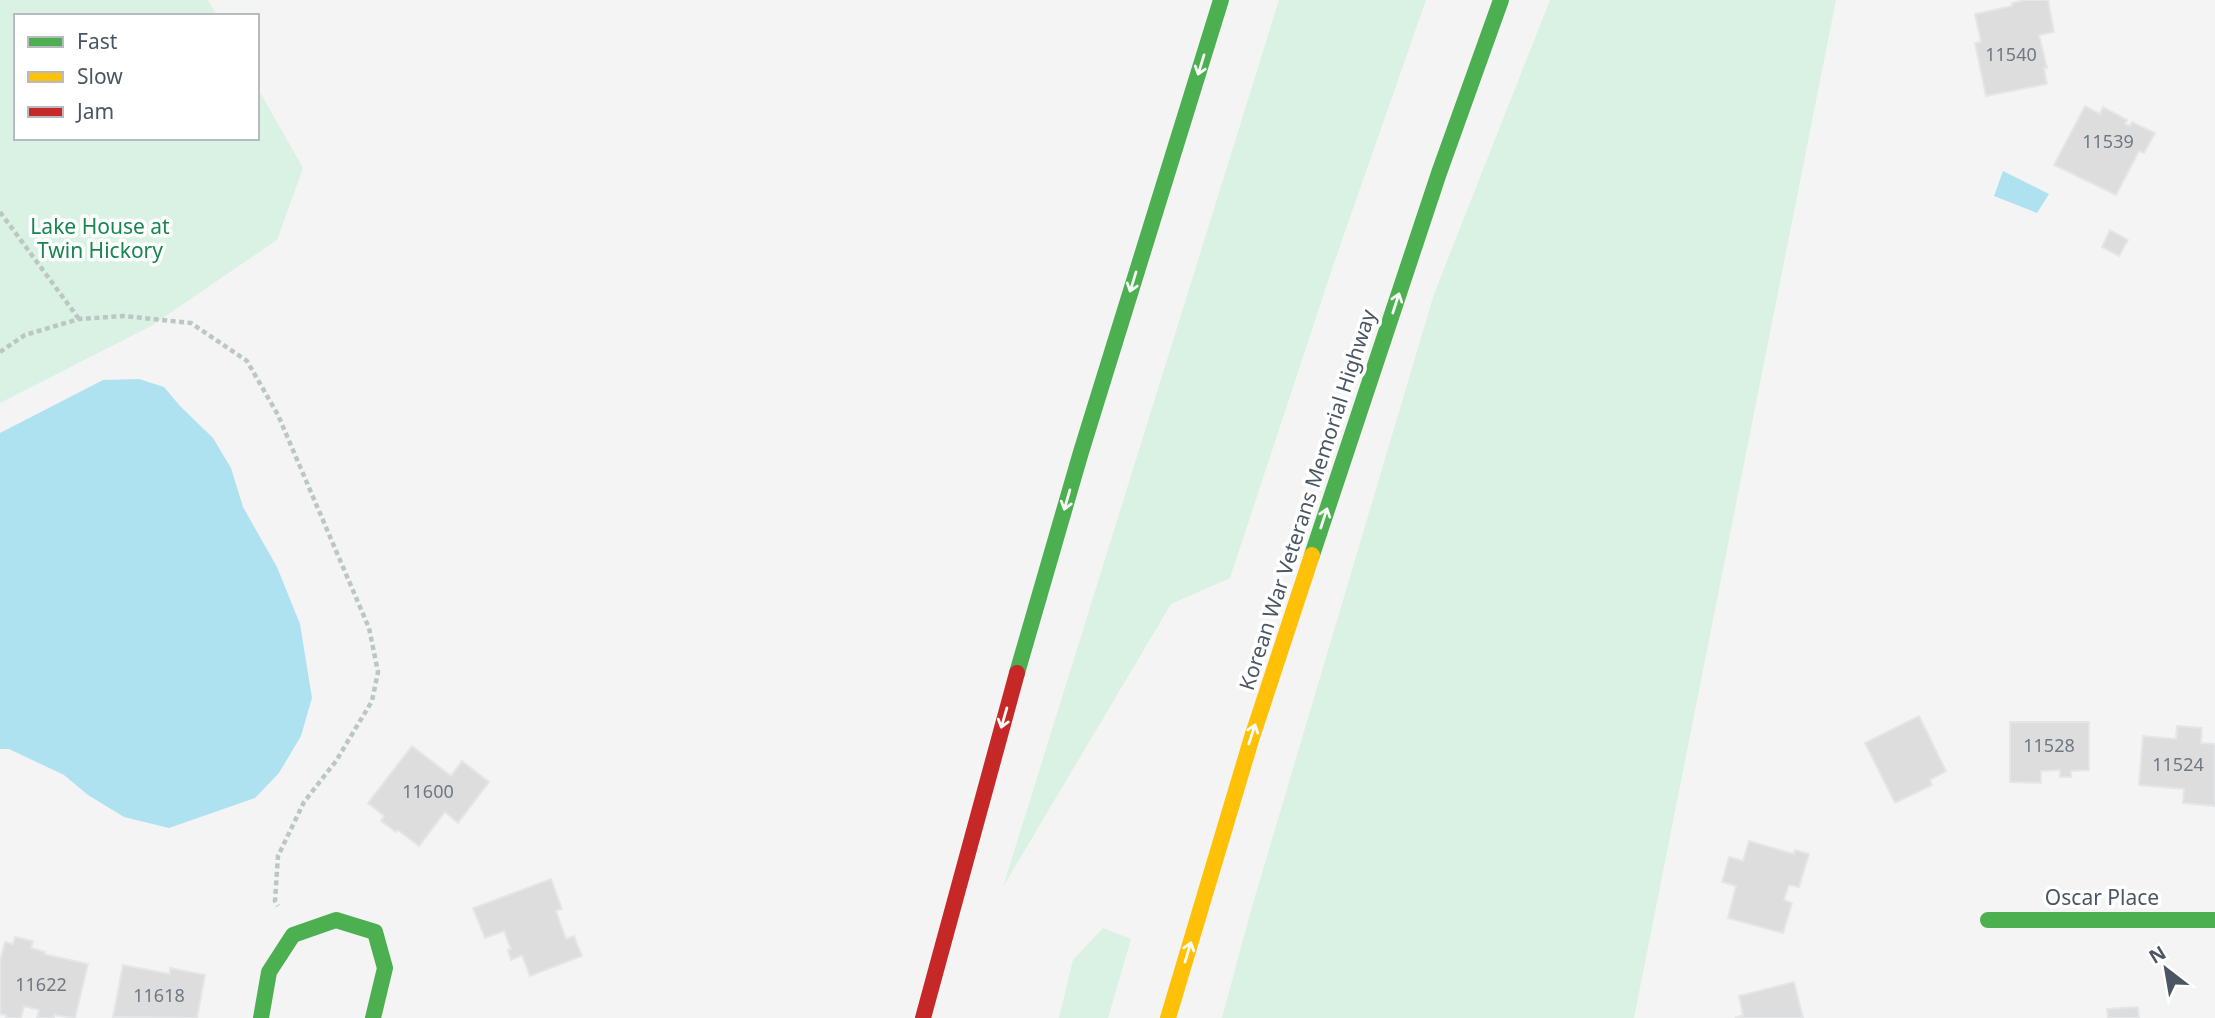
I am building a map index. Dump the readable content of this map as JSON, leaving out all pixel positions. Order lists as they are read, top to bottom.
{
  "streets": {
    "main road": ["Korean War Veterans Memorial Highway", "Oscar Place"]
  },
  "one_way": ["Korean War Veterans Memorial Highway"],
  "parks": ["Lake House at Twin Hickory"],
  "house_numbers": [
    "11540",
    "11539",
    "11528",
    "11524",
    "11600",
    "11622",
    "11618"
  ],
  "legend": ["Fast", "Slow", "Jam"],
  "north": "top left"
}
